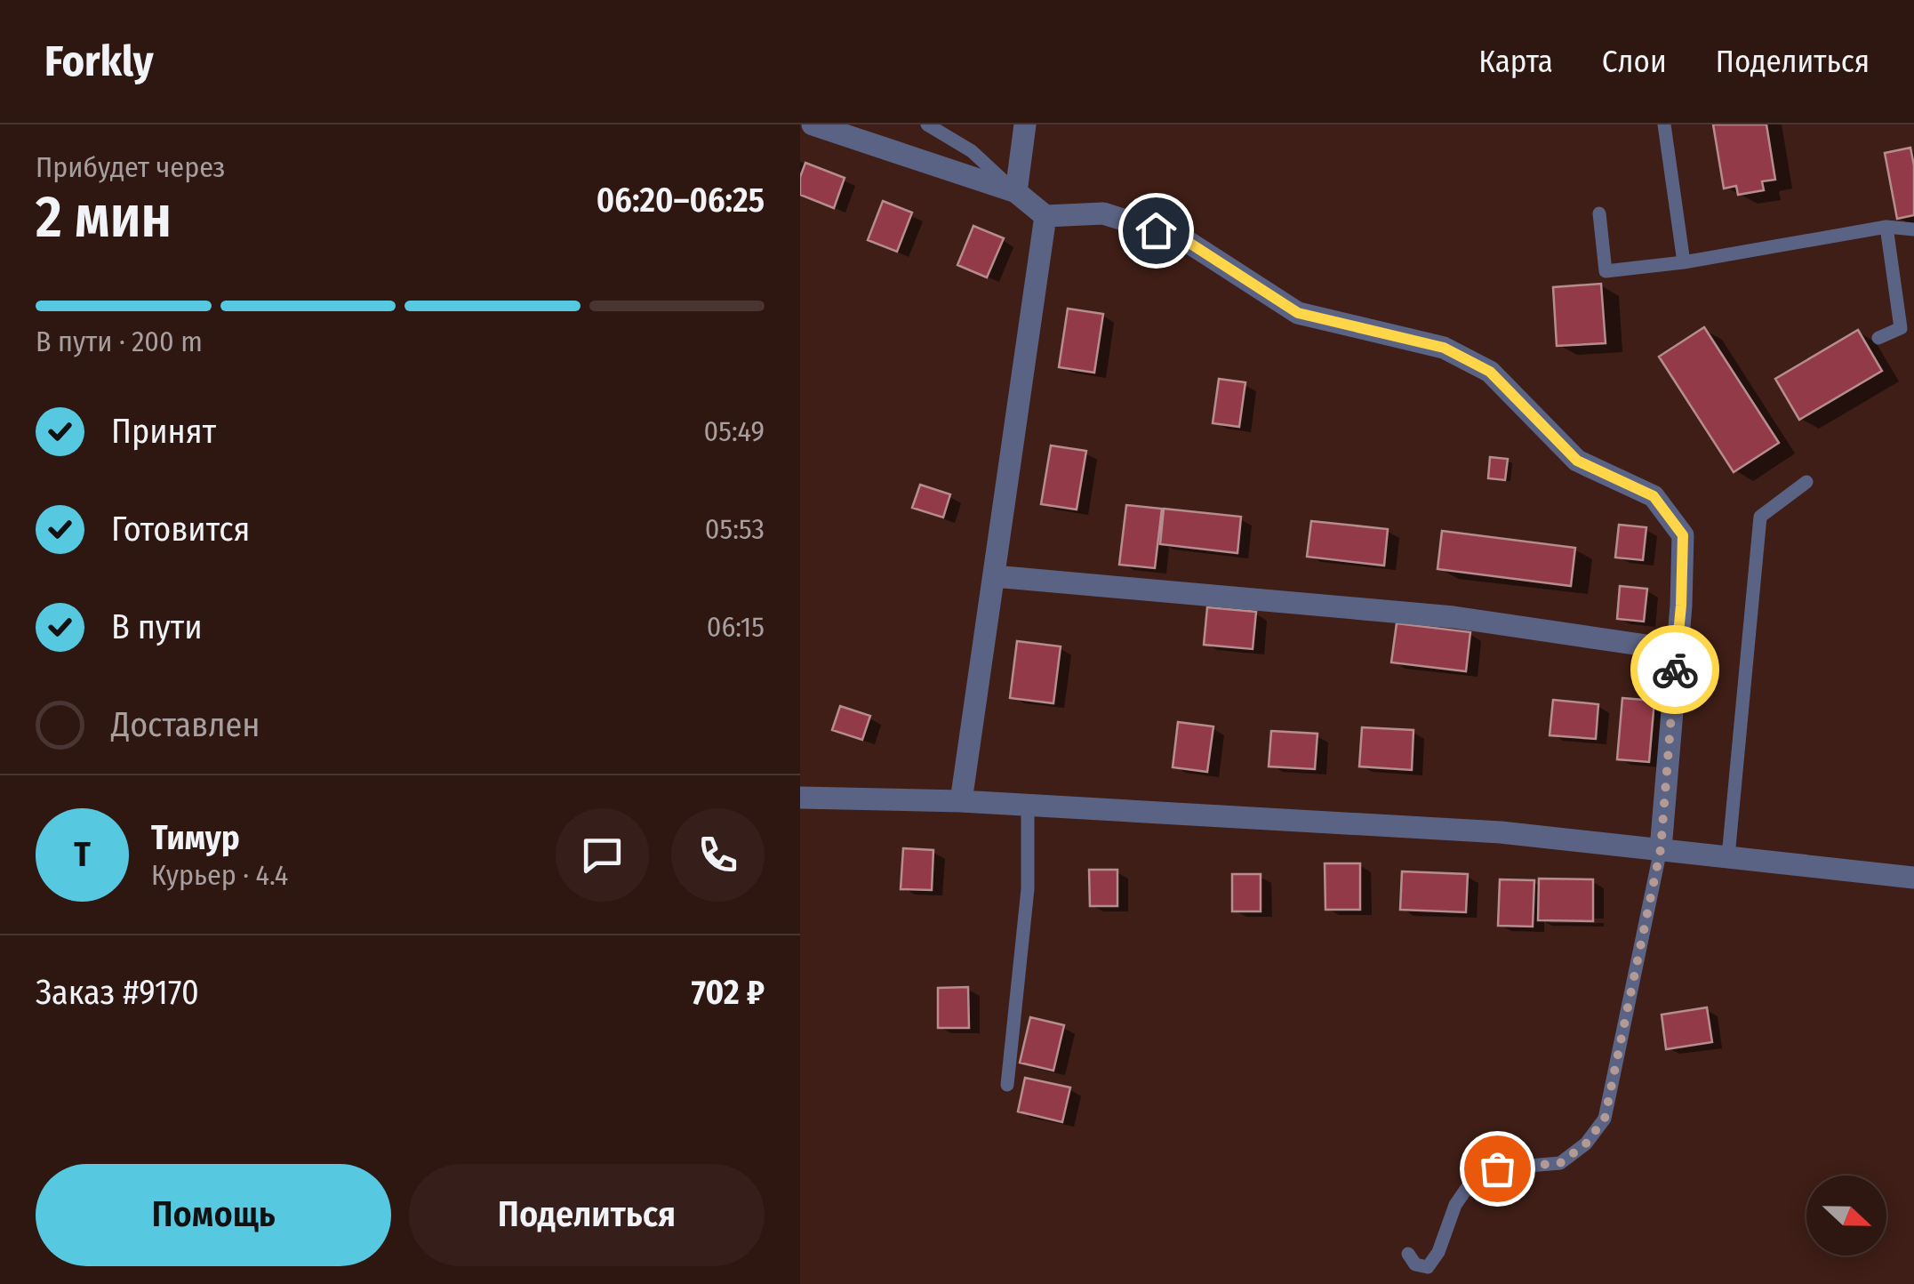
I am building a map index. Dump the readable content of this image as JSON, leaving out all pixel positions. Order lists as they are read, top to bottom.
{
  "north": "right",
  "page": {
    "header": "Forkly",
    "nav": ["Карта", "Слои", "Поделиться"],
    "heading": ["2 мин", "Прибудет через", "06:20–06:25"],
    "panel": [
      "Тимур",
      "Курьер · 4.4",
      "Заказ #9170",
      "702 ₽"
    ],
    "bar": "В пути · 200 m",
    "list": [
      ["Принят", "05:49"],
      ["Готовится", "05:53"],
      ["В пути", "06:15"],
      "Доставлен"
    ],
    "round": "Т",
    "buttons": ["Помощь", "Поделиться"]
  }
}
